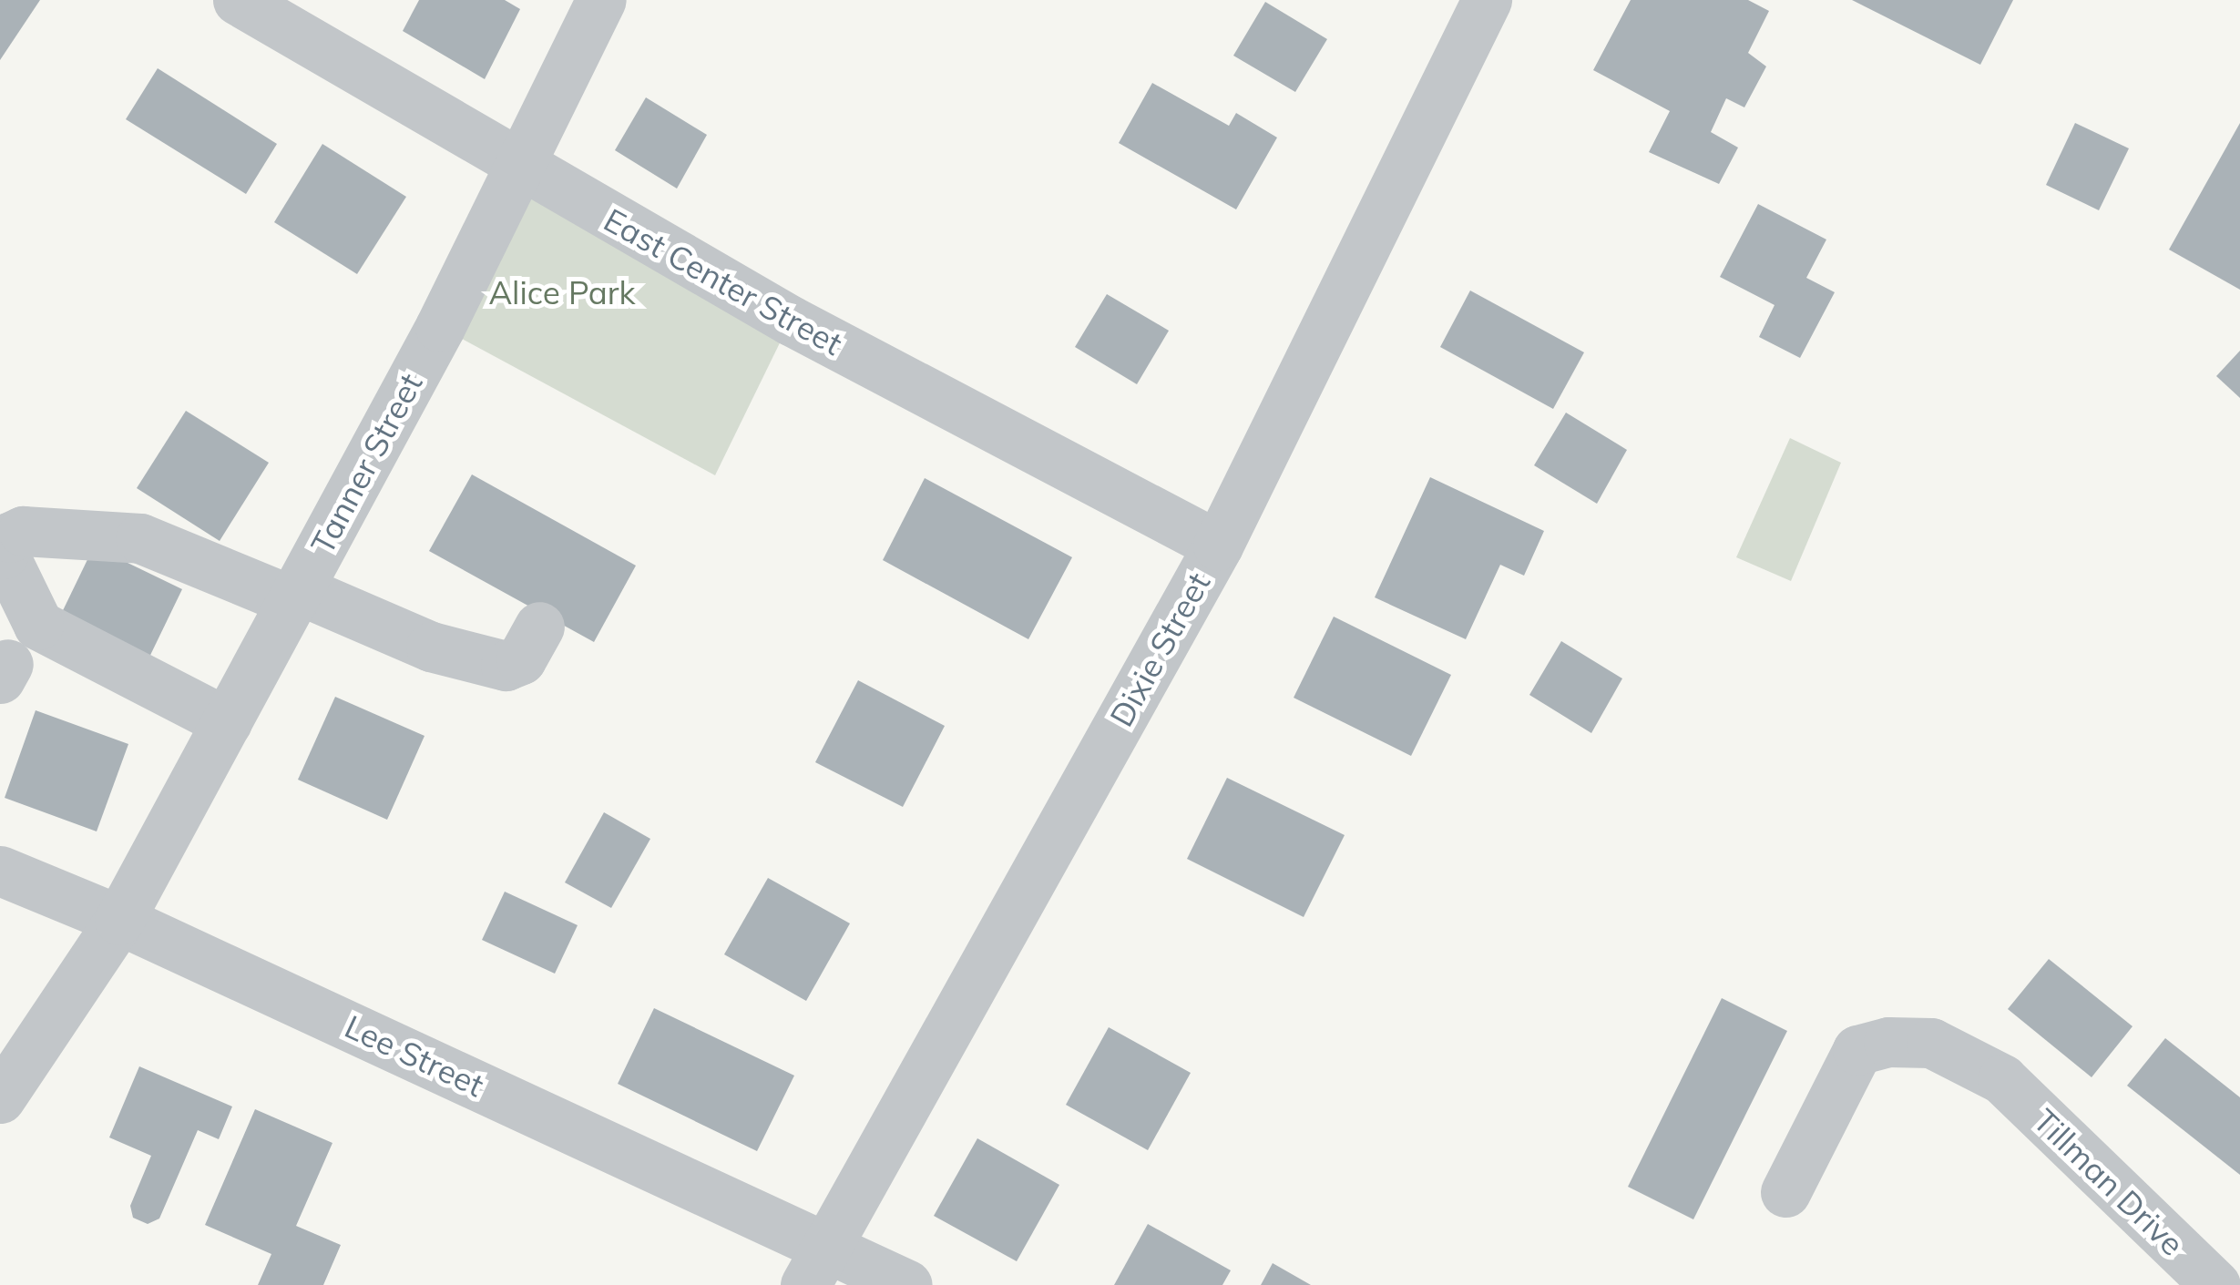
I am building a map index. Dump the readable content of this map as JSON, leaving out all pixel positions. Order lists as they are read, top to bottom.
{
  "streets": {
    "street": [
      "East Center Street",
      "Tanner Street",
      "Dixie Street",
      "Lee Street",
      "Tillman Drive"
    ]
  },
  "crossings": [
    ["East Center Street", "Tanner Street"],
    ["East Center Street", "Dixie Street"],
    ["Tanner Street", "Lee Street"],
    ["Dixie Street", "Lee Street"]
  ],
  "parks": ["Alice Park"]
}
